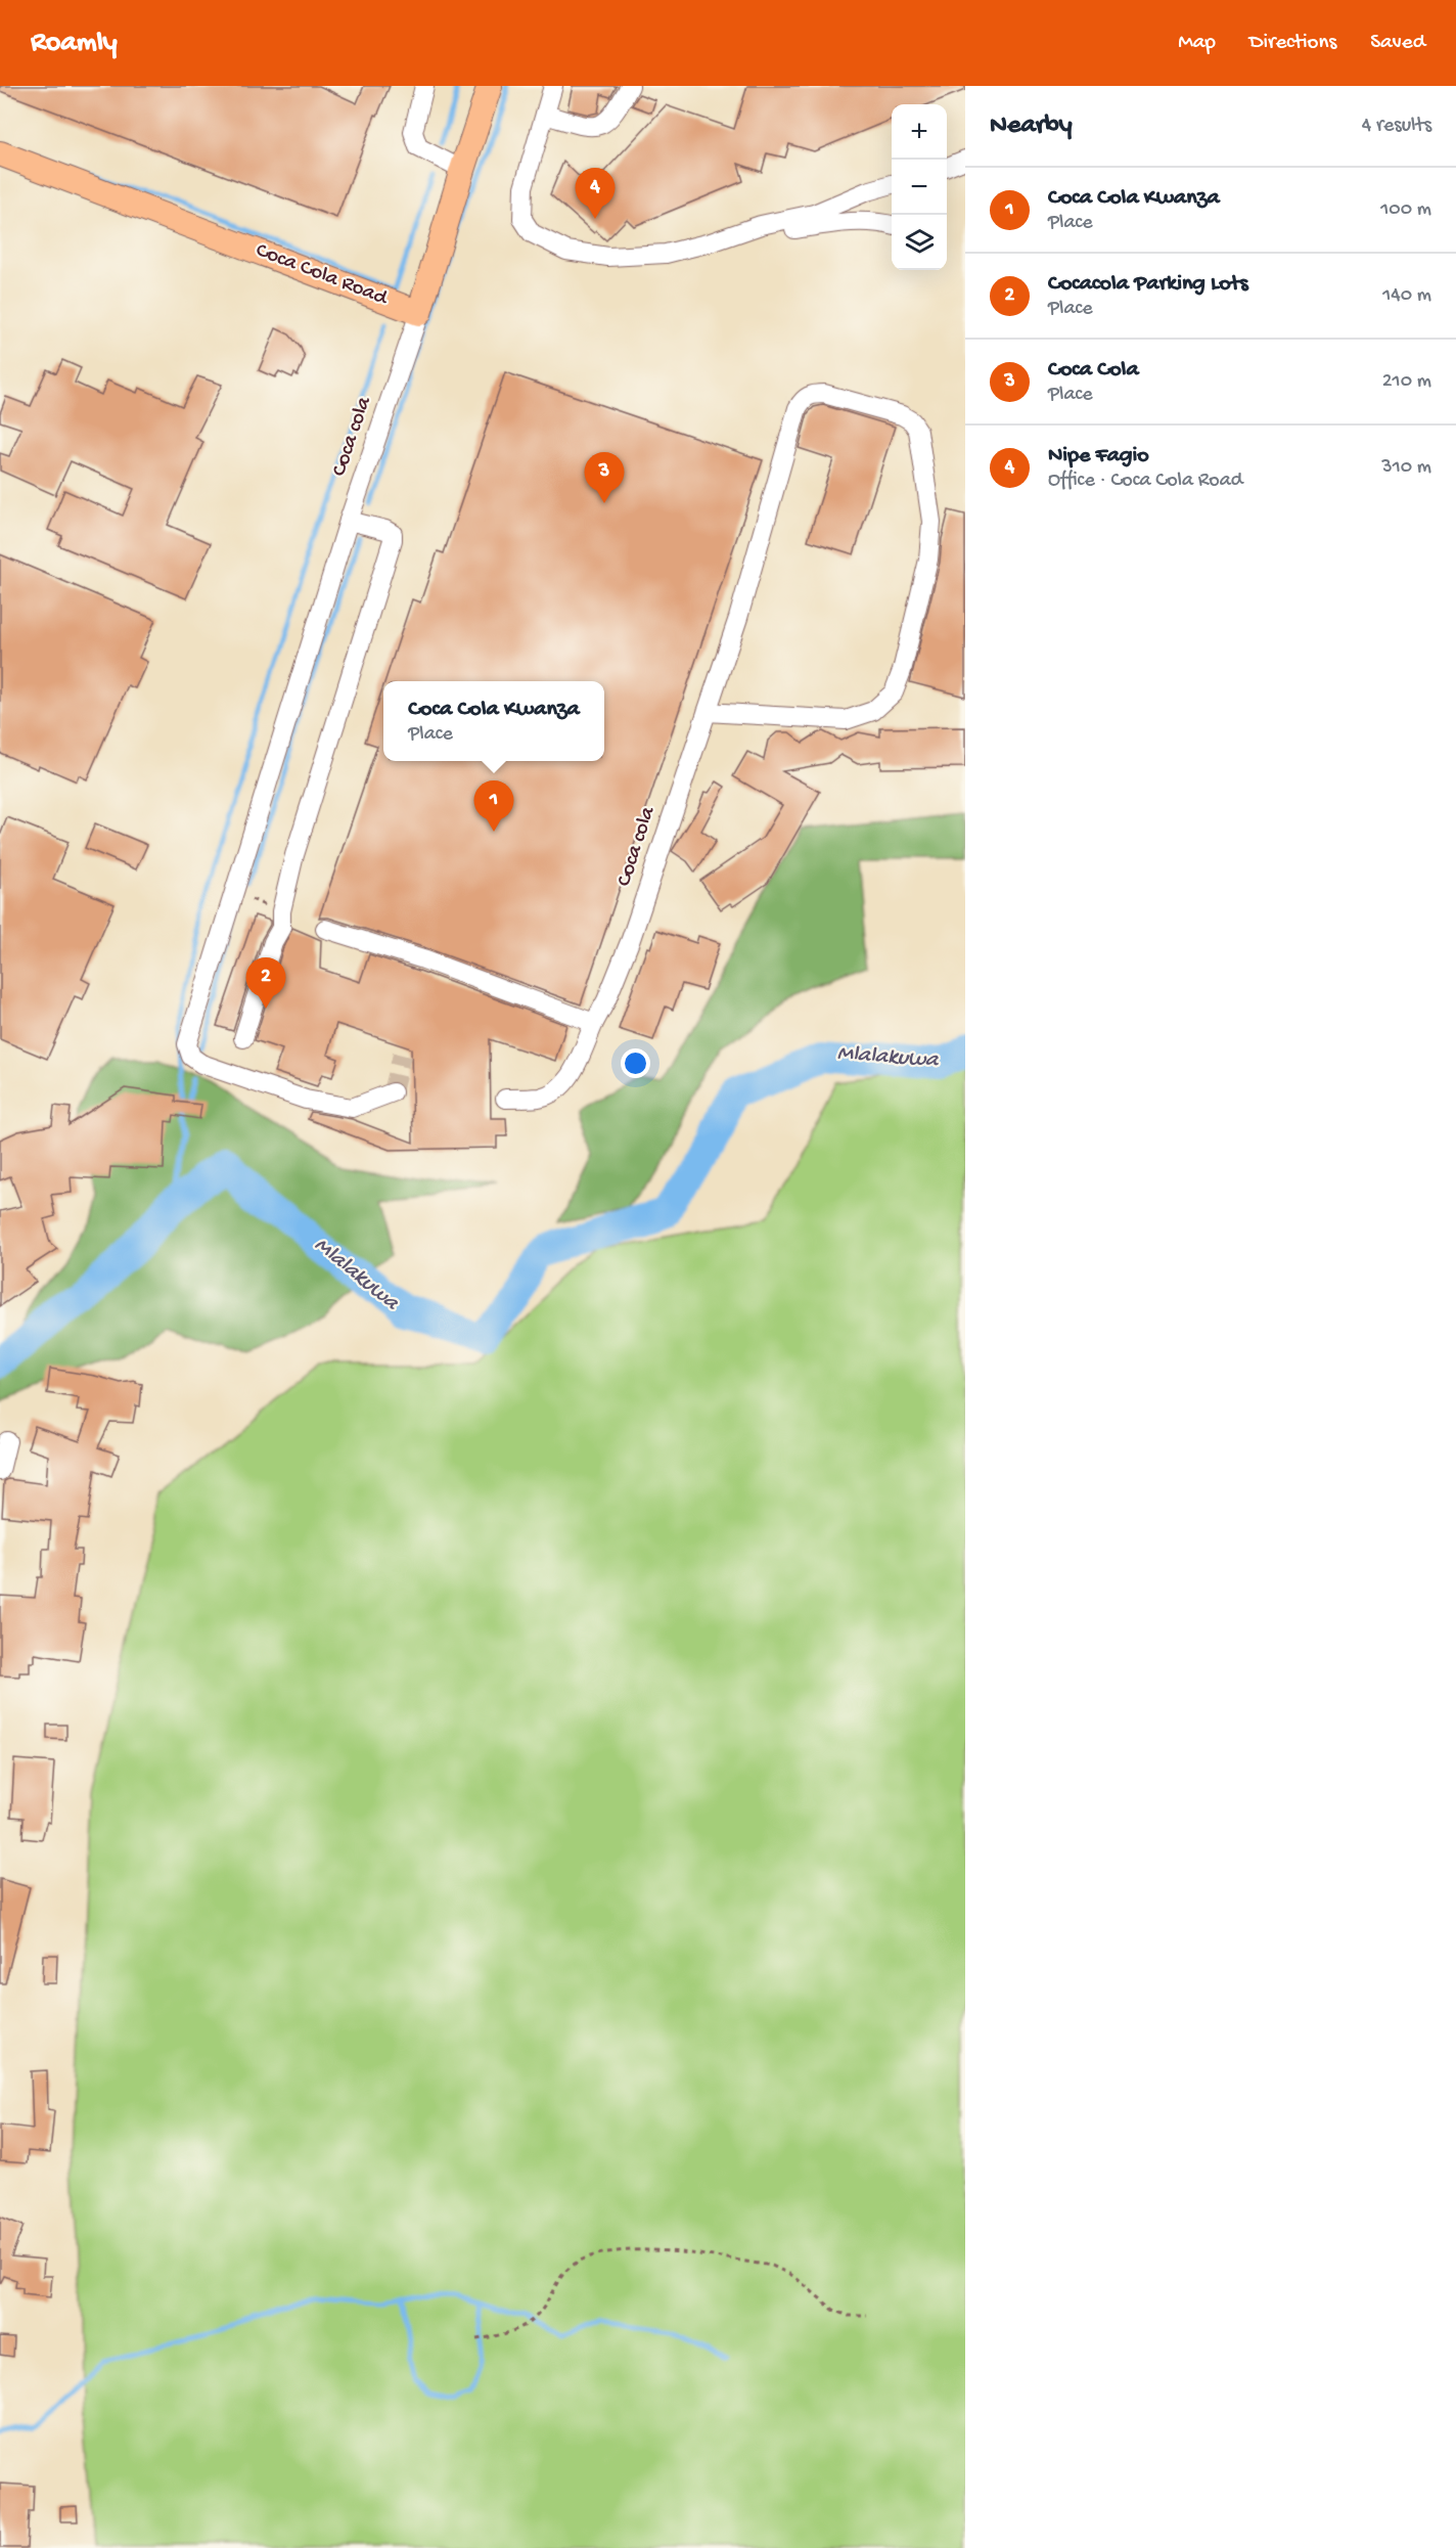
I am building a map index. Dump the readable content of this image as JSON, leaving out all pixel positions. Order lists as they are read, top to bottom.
{
  "streets": {
    "main road": ["Coca Cola Road"],
    "street": ["Coca cola"]
  },
  "crossings": [
    ["Coca Cola Road", "Coca cola"]
  ],
  "water": ["Mlalakuwa"],
  "page": {
    "header": "Roamly",
    "nav": ["Map", "Directions", "Saved"],
    "heading": ["Nearby", "4 results"],
    "map_buttons": ["+", "−"],
    "list": [
      {
        "mark": "1",
        "name": "Coca Cola Kwanza",
        "note": "Place",
        "value": "100 m"
      },
      {
        "mark": "2",
        "name": "Cocacola Parking Lots",
        "note": "Place",
        "value": "140 m"
      },
      {
        "mark": "3",
        "name": "Coca Cola",
        "note": "Place",
        "value": "210 m"
      },
      {
        "mark": "4",
        "name": "Nipe Fagio",
        "note": "Office · Coca Cola Road",
        "value": "310 m"
      }
    ],
    "pins": [
      "4",
      "3",
      "1",
      "2"
    ],
    "popup": ["Coca Cola Kwanza", "Place"]
  }
}
